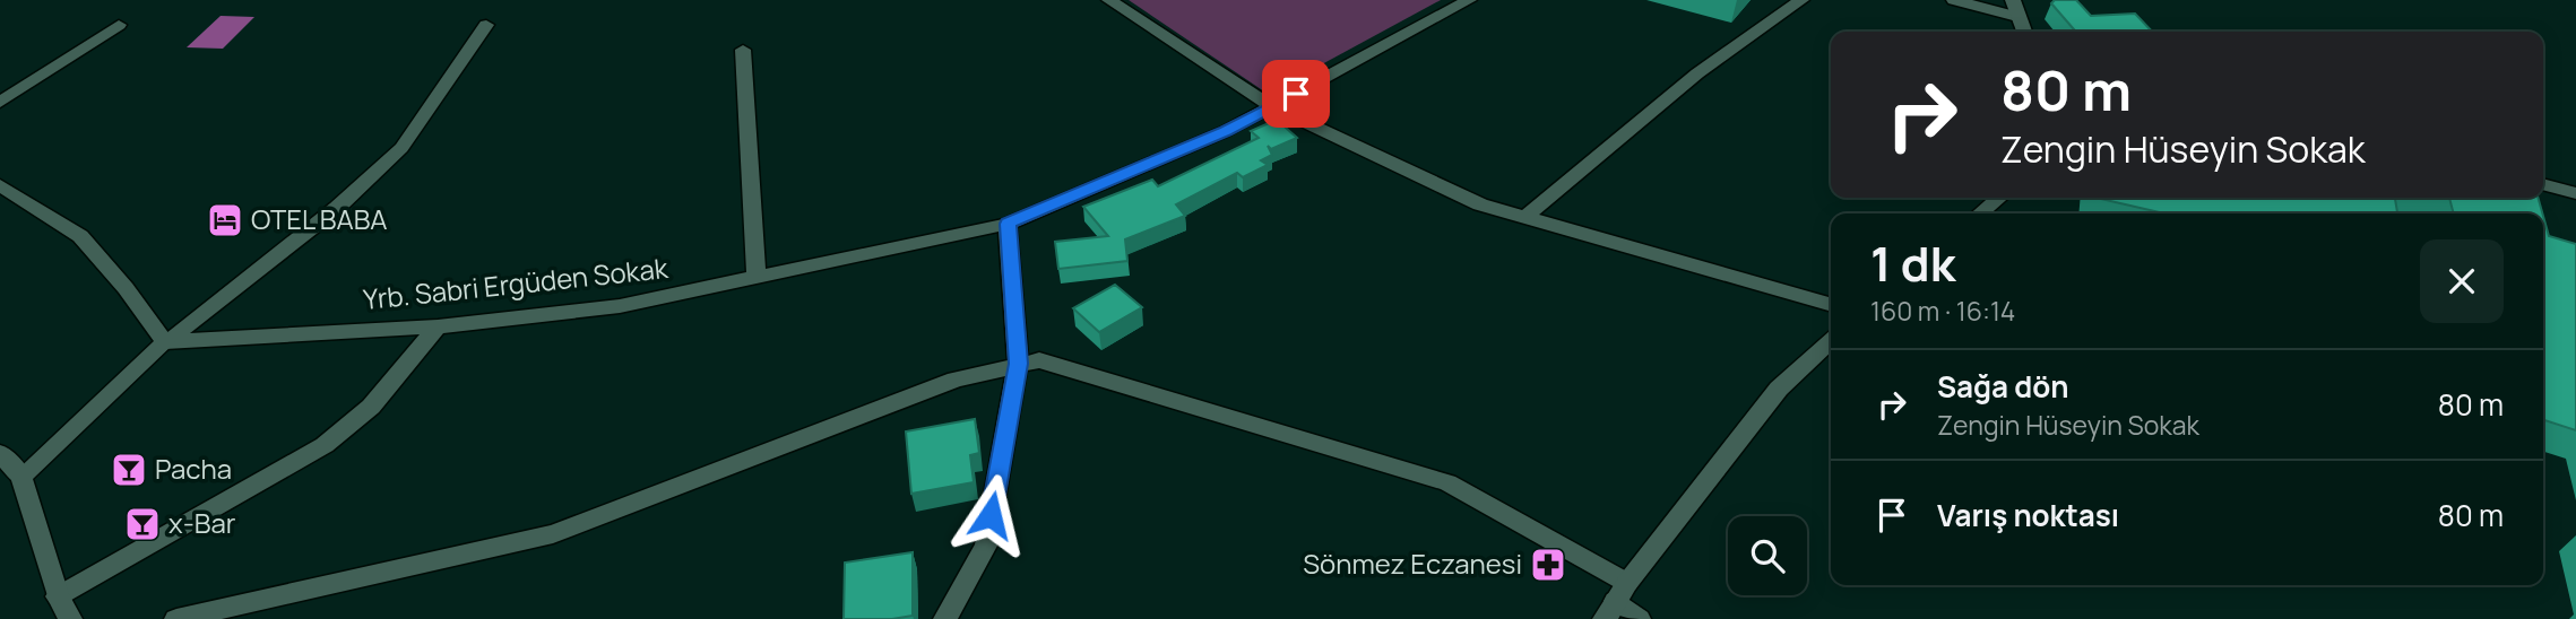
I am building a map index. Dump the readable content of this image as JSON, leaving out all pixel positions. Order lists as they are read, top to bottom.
{
  "streets": {
    "street": ["Yrb. Sabri Ergüden Sokak"]
  },
  "places": {
    "hotel": ["OTEL BABA"],
    "bar": ["Pacha", "x-Bar"],
    "pharmacy": ["Sönmez Eczanesi"]
  },
  "page": {
    "turn": ["80 m", "Zengin Hüseyin Sokak"],
    "heading": ["1 dk", "160 m · 16:14"],
    "list": [
      {
        "name": "Sağa dön",
        "note": "Zengin Hüseyin Sokak",
        "value": "80 m"
      },
      {
        "name": "Varış noktası",
        "value": "80 m"
      }
    ]
  }
}
